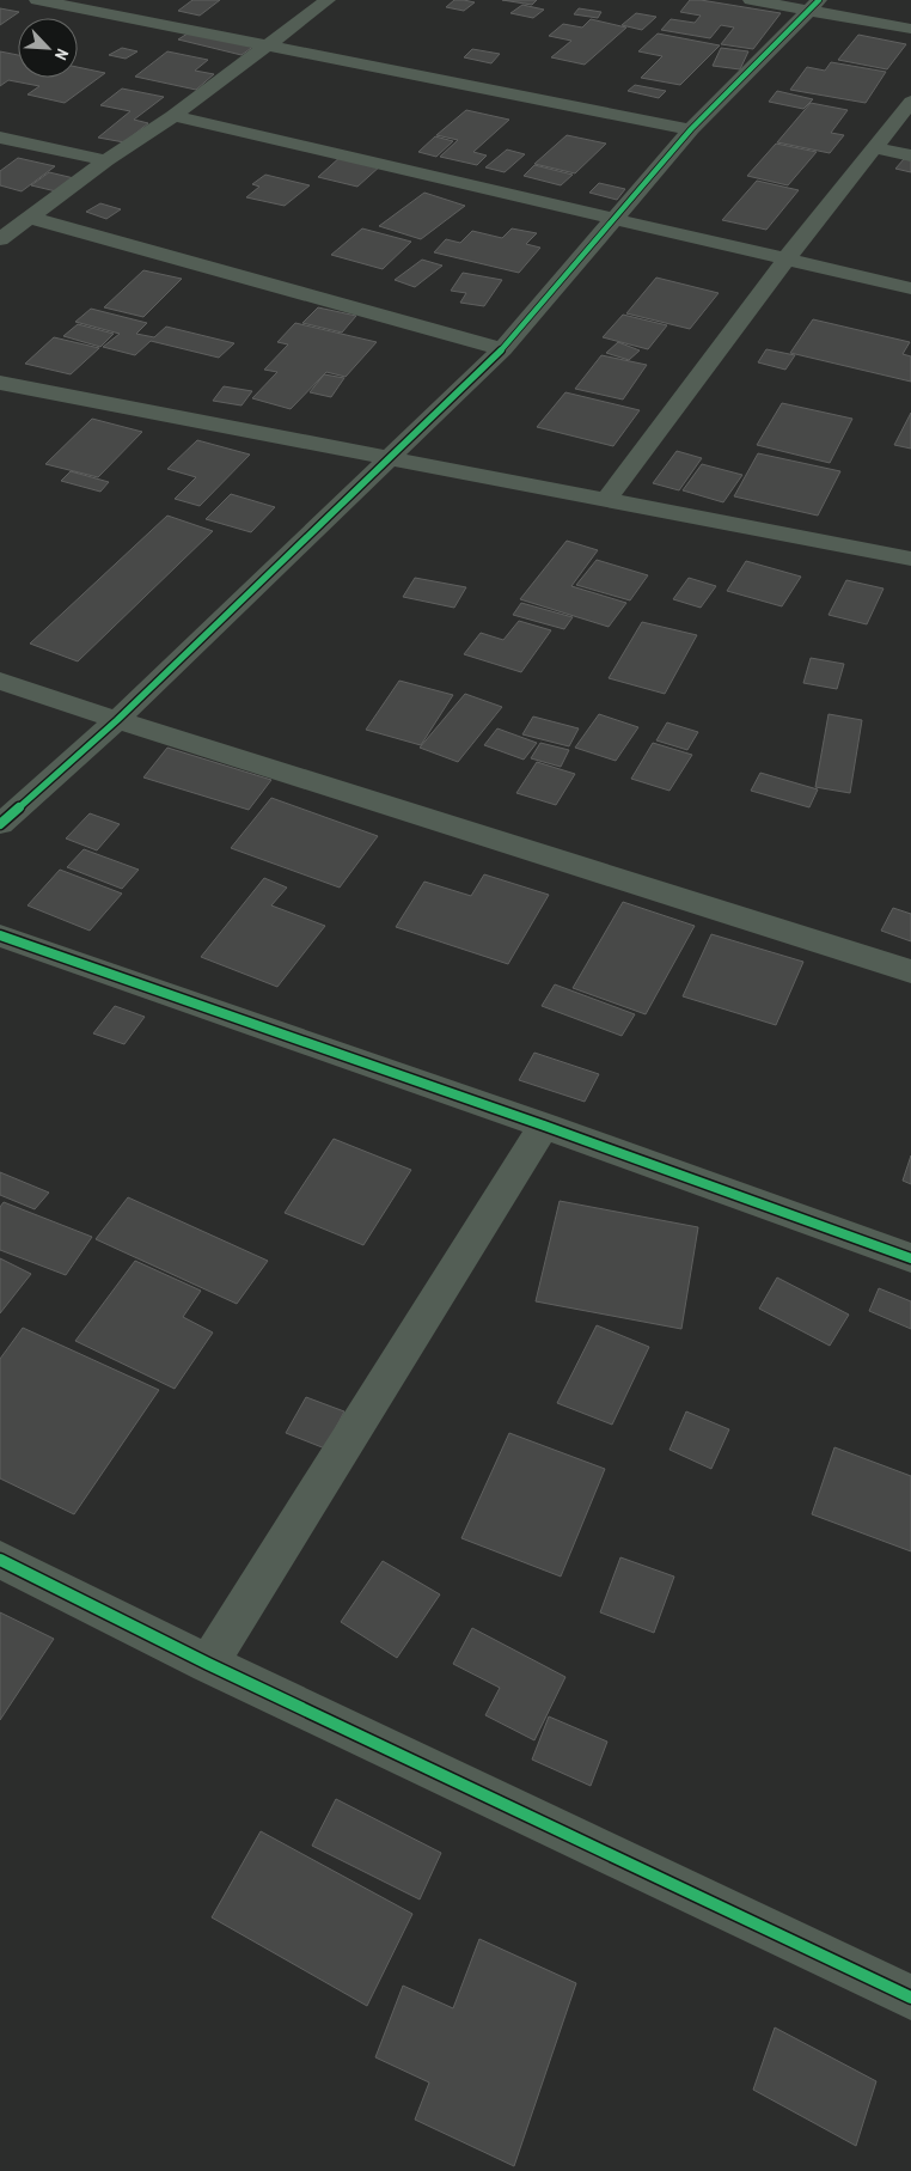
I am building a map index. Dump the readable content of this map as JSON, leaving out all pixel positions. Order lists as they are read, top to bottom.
{
  "north": "bottom right"
}
